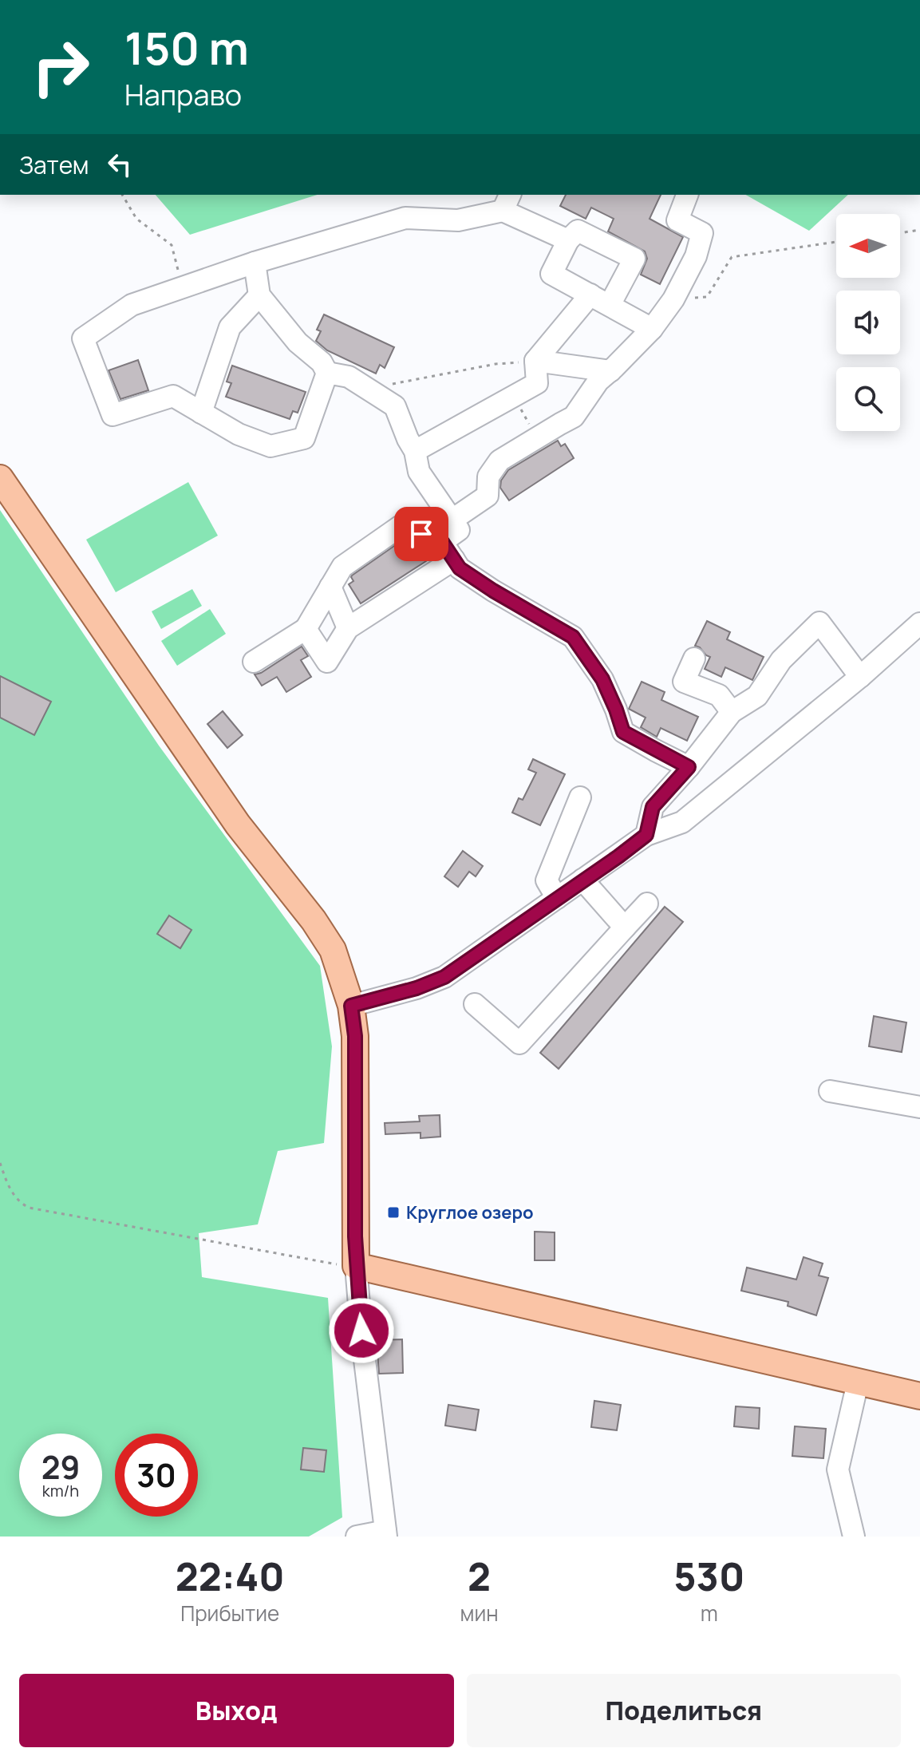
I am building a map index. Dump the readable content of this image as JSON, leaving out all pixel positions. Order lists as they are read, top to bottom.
{
  "places": {
    "transit": ["Круглое озеро"]
  },
  "north": "left",
  "page": {
    "turn": ["150 m", "Направо"],
    "then": "Затем",
    "speed": "29 km/h",
    "limit": "30",
    "eta": [
      "22:40",
      "Прибытие",
      "2",
      "мин",
      "530",
      "m"
    ],
    "buttons": ["Выход", "Поделиться"]
  }
}
